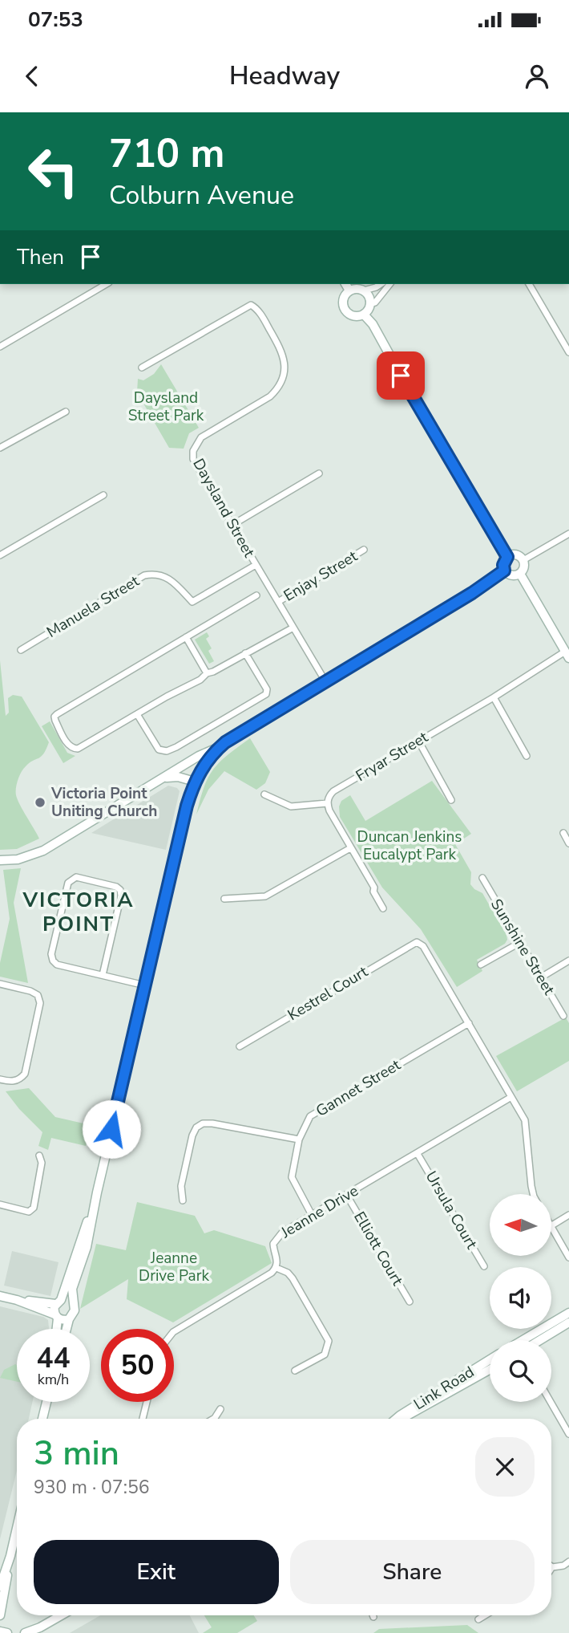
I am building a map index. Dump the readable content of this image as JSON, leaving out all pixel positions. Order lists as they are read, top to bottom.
{
  "streets": {
    "main road": ["Link Road"],
    "street": [
      "Daysland Street",
      "Enjay Street",
      "Manuela Street",
      "Fryar Street",
      "Sunshine Street",
      "Kestrel Court",
      "Gannet Street",
      "Ursula Court",
      "Jeanne Drive",
      "Elliott Court"
    ]
  },
  "crossings": [
    ["Daysland Street", "Enjay Street"],
    ["Daysland Street", "Manuela Street"],
    ["Kestrel Court", "Gannet Street"],
    ["Gannet Street", "Jeanne Drive"],
    ["Ursula Court", "Jeanne Drive"],
    ["Jeanne Drive", "Elliott Court"]
  ],
  "districts": ["VICTORIA POINT"],
  "parks": ["Daysland Street Park", "Duncan Jenkins Eucalypt Park", "Jeanne Drive Park"],
  "places": ["Victoria Point Uniting Church"],
  "north": "left",
  "page": {
    "status": "07:53",
    "header": "Headway",
    "turn": ["710 m", "Colburn Avenue"],
    "then": "Then",
    "speed": "44 km/h",
    "limit": "50",
    "heading": ["3 min", "930 m · 07:56"],
    "buttons": ["Exit", "Share"]
  }
}
